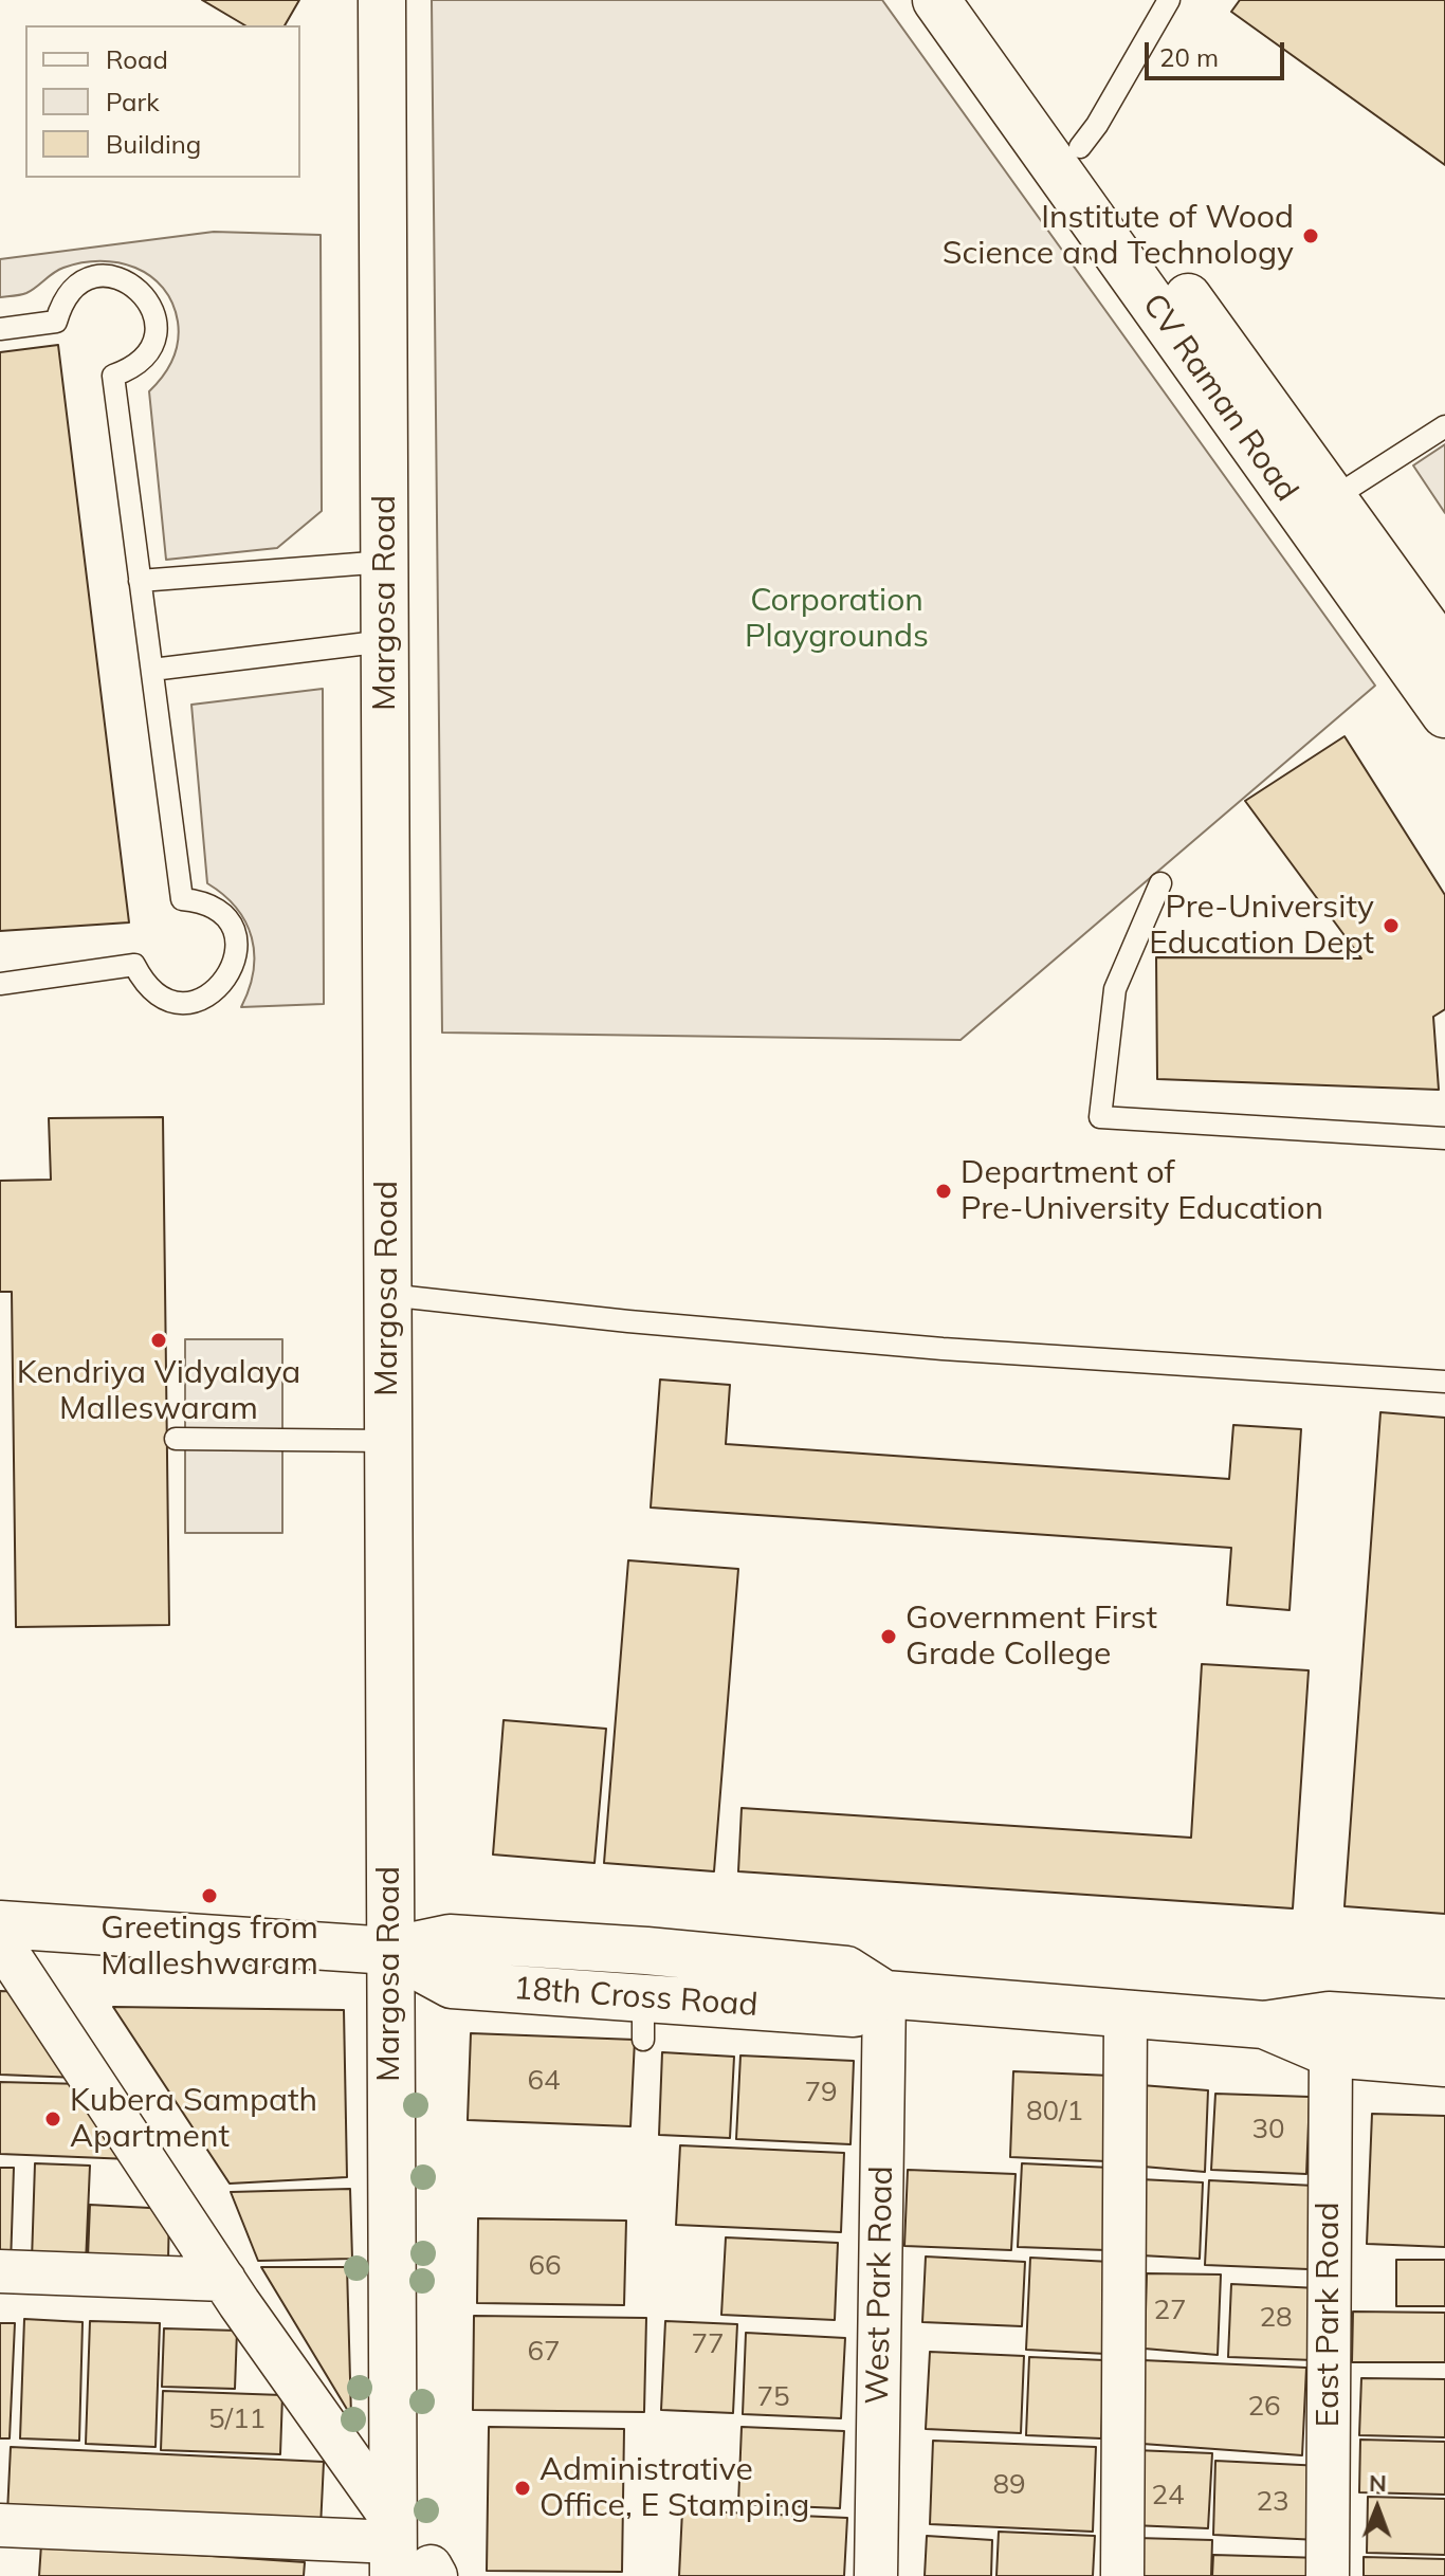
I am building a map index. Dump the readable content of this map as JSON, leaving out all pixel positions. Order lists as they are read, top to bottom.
{
  "streets": {
    "main road": ["CV Raman Road", "Margosa Road", "18th Cross Road"],
    "street": ["West Park Road", "East Park Road"]
  },
  "crossings": [
    ["Margosa Road", "18th Cross Road"],
    ["18th Cross Road", "West Park Road"],
    ["18th Cross Road", "East Park Road"]
  ],
  "parks": ["Corporation Playgrounds"],
  "places": [
    "Institute of Wood Science and Technology",
    "Pre-University Education Dept",
    "Department of Pre-University Education",
    "Kendriya Vidyalaya Malleswaram",
    "Government First Grade College",
    "Greetings from Malleshwaram",
    "Kubera Sampath Apartment",
    "Administrative Office, E Stamping"
  ],
  "house_numbers": [
    "64",
    "79",
    "80/1",
    "30",
    "66",
    "27",
    "28",
    "77",
    "67",
    "75",
    "26",
    "5/11",
    "89",
    "24",
    "23"
  ],
  "legend": ["Road", "Park", "Building"],
  "scale_bar": "20 m",
  "north": "top"
}
